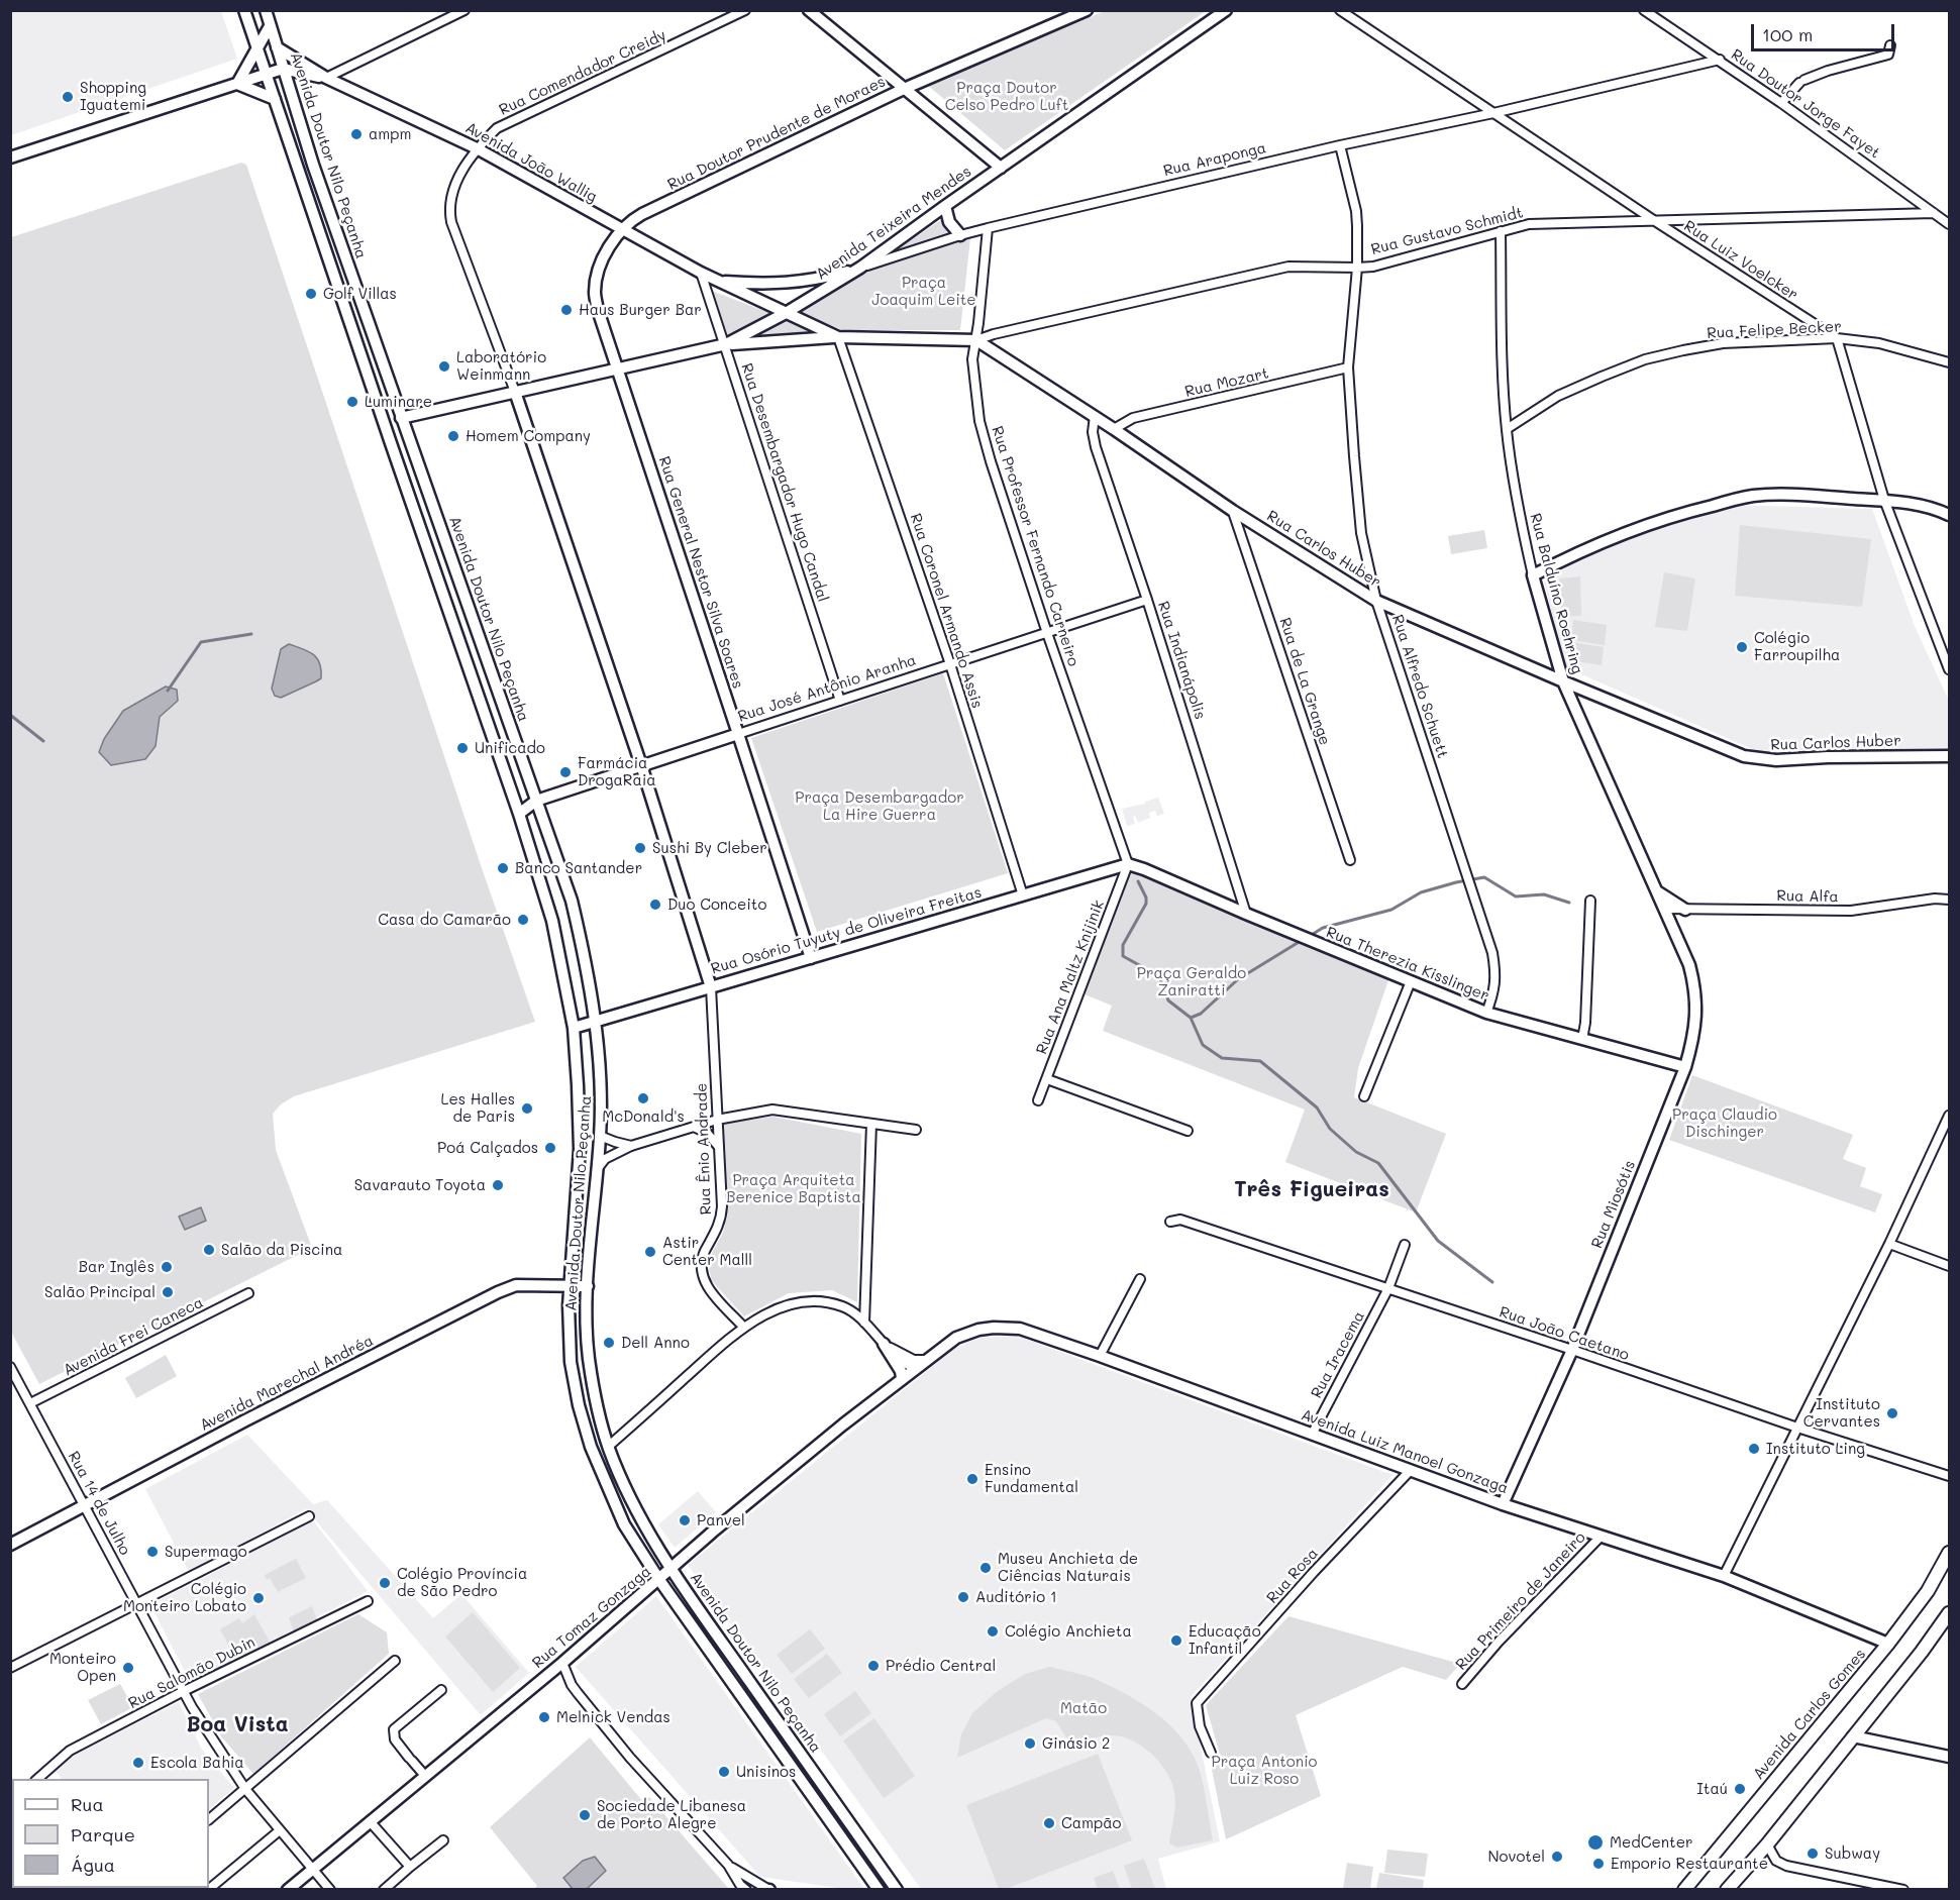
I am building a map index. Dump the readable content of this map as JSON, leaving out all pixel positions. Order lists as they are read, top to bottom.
{
  "streets": {
    "main road": ["Avenida Carlos Gomes"],
    "street": [
      "Rua Comendador Creidy",
      "Rua Doutor Jorge Fayet",
      "Rua Doutor Prudente de Moraes",
      "Avenida Doutor Nilo Peçanha",
      "Rua Araponga",
      "Avenida João Wallig",
      "Avenida Teixeira Mendes",
      "Rua Gustavo Schmidt",
      "Rua Luiz Voelcker",
      "Rua Felipe Becker",
      "Rua Mozart",
      "Rua Desembargador Hugo Candal",
      "Rua Professor Fernando Carneiro",
      "Rua Carlos Huber",
      "Rua General Nestor Silva Soares",
      "Rua Balduíno Roehring",
      "Rua Coronel Armando Assis",
      "Rua Indianápolis",
      "Rua de La Grange",
      "Rua Alfredo Schuett",
      "Rua José Antônio Aranha",
      "Rua Alfa",
      "Rua Osório Tuyuty de Oliveira Freitas",
      "Rua Therezia Kisslinger",
      "Rua Ana Maltz Knijinik",
      "Rua Ênio Andrade",
      "Rua Miosótis",
      "Rua João Caetano",
      "Avenida Frei Caneca",
      "Rua Iracema",
      "Avenida Marechal Andréa",
      "Avenida Luiz Manoel Gonzaga",
      "Rua 14 de Julho",
      "Rua Rosa",
      "Rua Primeiro de Janeiro",
      "Rua Tomaz Gonzaga",
      "Rua Salomão Dubin"
    ]
  },
  "crossings": [
    ["Rua Comendador Creidy", "Avenida João Wallig"],
    ["Rua Comendador Creidy", "Avenida Teixeira Mendes"],
    ["Rua Doutor Jorge Fayet", "Rua Araponga"],
    ["Rua Doutor Jorge Fayet", "Rua Gustavo Schmidt"],
    ["Rua Doutor Prudente de Moraes", "Avenida João Wallig"],
    ["Rua Doutor Prudente de Moraes", "Avenida Teixeira Mendes"],
    ["Rua Doutor Prudente de Moraes", "Rua General Nestor Silva Soares"],
    ["Avenida Doutor Nilo Peçanha", "Avenida João Wallig"],
    ["Avenida Doutor Nilo Peçanha", "Avenida Teixeira Mendes"],
    ["Avenida Doutor Nilo Peçanha", "Rua José Antônio Aranha"],
    ["Avenida Doutor Nilo Peçanha", "Rua Osório Tuyuty de Oliveira Freitas"],
    ["Avenida Doutor Nilo Peçanha", "Avenida Marechal Andréa"],
    ["Avenida Doutor Nilo Peçanha", "Rua Tomaz Gonzaga"],
    ["Rua Araponga", "Avenida João Wallig"],
    ["Rua Araponga", "Avenida Teixeira Mendes"],
    ["Rua Araponga", "Rua Luiz Voelcker"],
    ["Rua Araponga", "Rua Professor Fernando Carneiro"],
    ["Rua Araponga", "Rua Alfredo Schuett"],
    ["Avenida João Wallig", "Rua Desembargador Hugo Candal"],
    ["Avenida Teixeira Mendes", "Rua Desembargador Hugo Candal"],
    ["Avenida Teixeira Mendes", "Rua General Nestor Silva Soares"],
    ["Rua Gustavo Schmidt", "Rua Luiz Voelcker"],
    ["Rua Gustavo Schmidt", "Rua Professor Fernando Carneiro"],
    ["Rua Gustavo Schmidt", "Rua Carlos Huber"],
    ["Rua Gustavo Schmidt", "Rua Balduíno Roehring"],
    ["Rua Gustavo Schmidt", "Rua Alfredo Schuett"],
    ["Rua Luiz Voelcker", "Rua Felipe Becker"],
    ["Rua Felipe Becker", "Rua Balduíno Roehring"],
    ["Rua Mozart", "Rua Carlos Huber"],
    ["Rua Mozart", "Rua Alfredo Schuett"],
    ["Rua Desembargador Hugo Candal", "Rua José Antônio Aranha"],
    ["Rua Professor Fernando Carneiro", "Rua Carlos Huber"],
    ["Rua Professor Fernando Carneiro", "Rua José Antônio Aranha"],
    ["Rua Professor Fernando Carneiro", "Rua Osório Tuyuty de Oliveira Freitas"],
    ["Rua Professor Fernando Carneiro", "Rua Therezia Kisslinger"],
    ["Rua Professor Fernando Carneiro", "Rua Ana Maltz Knijinik"],
    ["Rua Carlos Huber", "Rua Balduíno Roehring"],
    ["Rua Carlos Huber", "Rua Indianápolis"],
    ["Rua Carlos Huber", "Rua de La Grange"],
    ["Rua Carlos Huber", "Rua Alfredo Schuett"],
    ["Rua General Nestor Silva Soares", "Rua José Antônio Aranha"],
    ["Rua General Nestor Silva Soares", "Rua Osório Tuyuty de Oliveira Freitas"],
    ["Rua Balduíno Roehring", "Rua Alfa"],
    ["Rua Balduíno Roehring", "Rua Miosótis"],
    ["Rua Coronel Armando Assis", "Rua José Antônio Aranha"],
    ["Rua Coronel Armando Assis", "Rua Osório Tuyuty de Oliveira Freitas"],
    ["Rua Indianápolis", "Rua José Antônio Aranha"],
    ["Rua Indianápolis", "Rua Therezia Kisslinger"],
    ["Rua Alfredo Schuett", "Rua Therezia Kisslinger"],
    ["Rua Alfa", "Rua Miosótis"],
    ["Rua Osório Tuyuty de Oliveira Freitas", "Rua Therezia Kisslinger"],
    ["Rua Osório Tuyuty de Oliveira Freitas", "Rua Ana Maltz Knijinik"],
    ["Rua Osório Tuyuty de Oliveira Freitas", "Rua Ênio Andrade"],
    ["Rua Therezia Kisslinger", "Rua Ana Maltz Knijinik"],
    ["Rua Therezia Kisslinger", "Rua Miosótis"],
    ["Rua Miosótis", "Rua João Caetano"],
    ["Rua Miosótis", "Avenida Luiz Manoel Gonzaga"],
    ["Rua João Caetano", "Rua Iracema"],
    ["Avenida Frei Caneca", "Rua 14 de Julho"],
    ["Rua Iracema", "Avenida Luiz Manoel Gonzaga"],
    ["Avenida Marechal Andréa", "Rua 14 de Julho"],
    ["Avenida Luiz Manoel Gonzaga", "Rua Rosa"],
    ["Avenida Luiz Manoel Gonzaga", "Rua Primeiro de Janeiro"],
    ["Avenida Luiz Manoel Gonzaga", "Rua Tomaz Gonzaga"],
    ["Avenida Luiz Manoel Gonzaga", "Avenida Carlos Gomes"],
    ["Rua 14 de Julho", "Rua Tomaz Gonzaga"],
    ["Rua 14 de Julho", "Rua Salomão Dubin"]
  ],
  "districts": ["Três Figueiras", "Boa Vista"],
  "parks": [
    "Praça Doutor Celso Pedro Luft",
    "Praça Joaquim Leite",
    "Praça Desembargador La Hire Guerra",
    "Praça Geraldo Zaniratti",
    "Praça Claudio Dischinger",
    "Praça Arquiteta Berenice Baptista",
    "Matão",
    "Praça Antonio Luiz Roso"
  ],
  "places": [
    "Shopping Iguatemi",
    "ampm",
    "Golf Villas",
    "Haus Burger Bar",
    "Laboratório Weinmann",
    "Luminare",
    "Homem Company",
    "Colégio Farroupilha",
    "Unificado",
    "Farmácia DrogaRaia",
    "Sushi By Cleber",
    "Banco Santander",
    "Duo Conceito",
    "Casa do Camarão",
    "McDonald's",
    "Les Halles de Paris",
    "Poá Calçados",
    "Savarauto Toyota",
    "Salão da Piscina",
    "Astir Center Malll",
    "Bar Inglês",
    "Salão Principal",
    "Dell Anno",
    "Instituto Cervantes",
    "Instituto Ling",
    "Ensino Fundamental",
    "Panvel",
    "Supermago",
    "Museu Anchieta de Ciências Naturais",
    "Colégio Província de São Pedro",
    "Auditório 1",
    "Colégio Monteiro Lobato",
    "Colégio Anchieta",
    "Educação Infantil",
    "Prédio Central",
    "Monteiro Open",
    "Melnick Vendas",
    "Ginásio 2",
    "Escola Bahia",
    "Unisinos",
    "Itaú",
    "Sociedade Libanesa de Porto Alegre",
    "Campão",
    "MedCenter",
    "Subway",
    "Novotel",
    "Emporio Restaurante"
  ],
  "legend": ["Rua", "Parque", "Água"],
  "scale_bar": "100 m"
}
